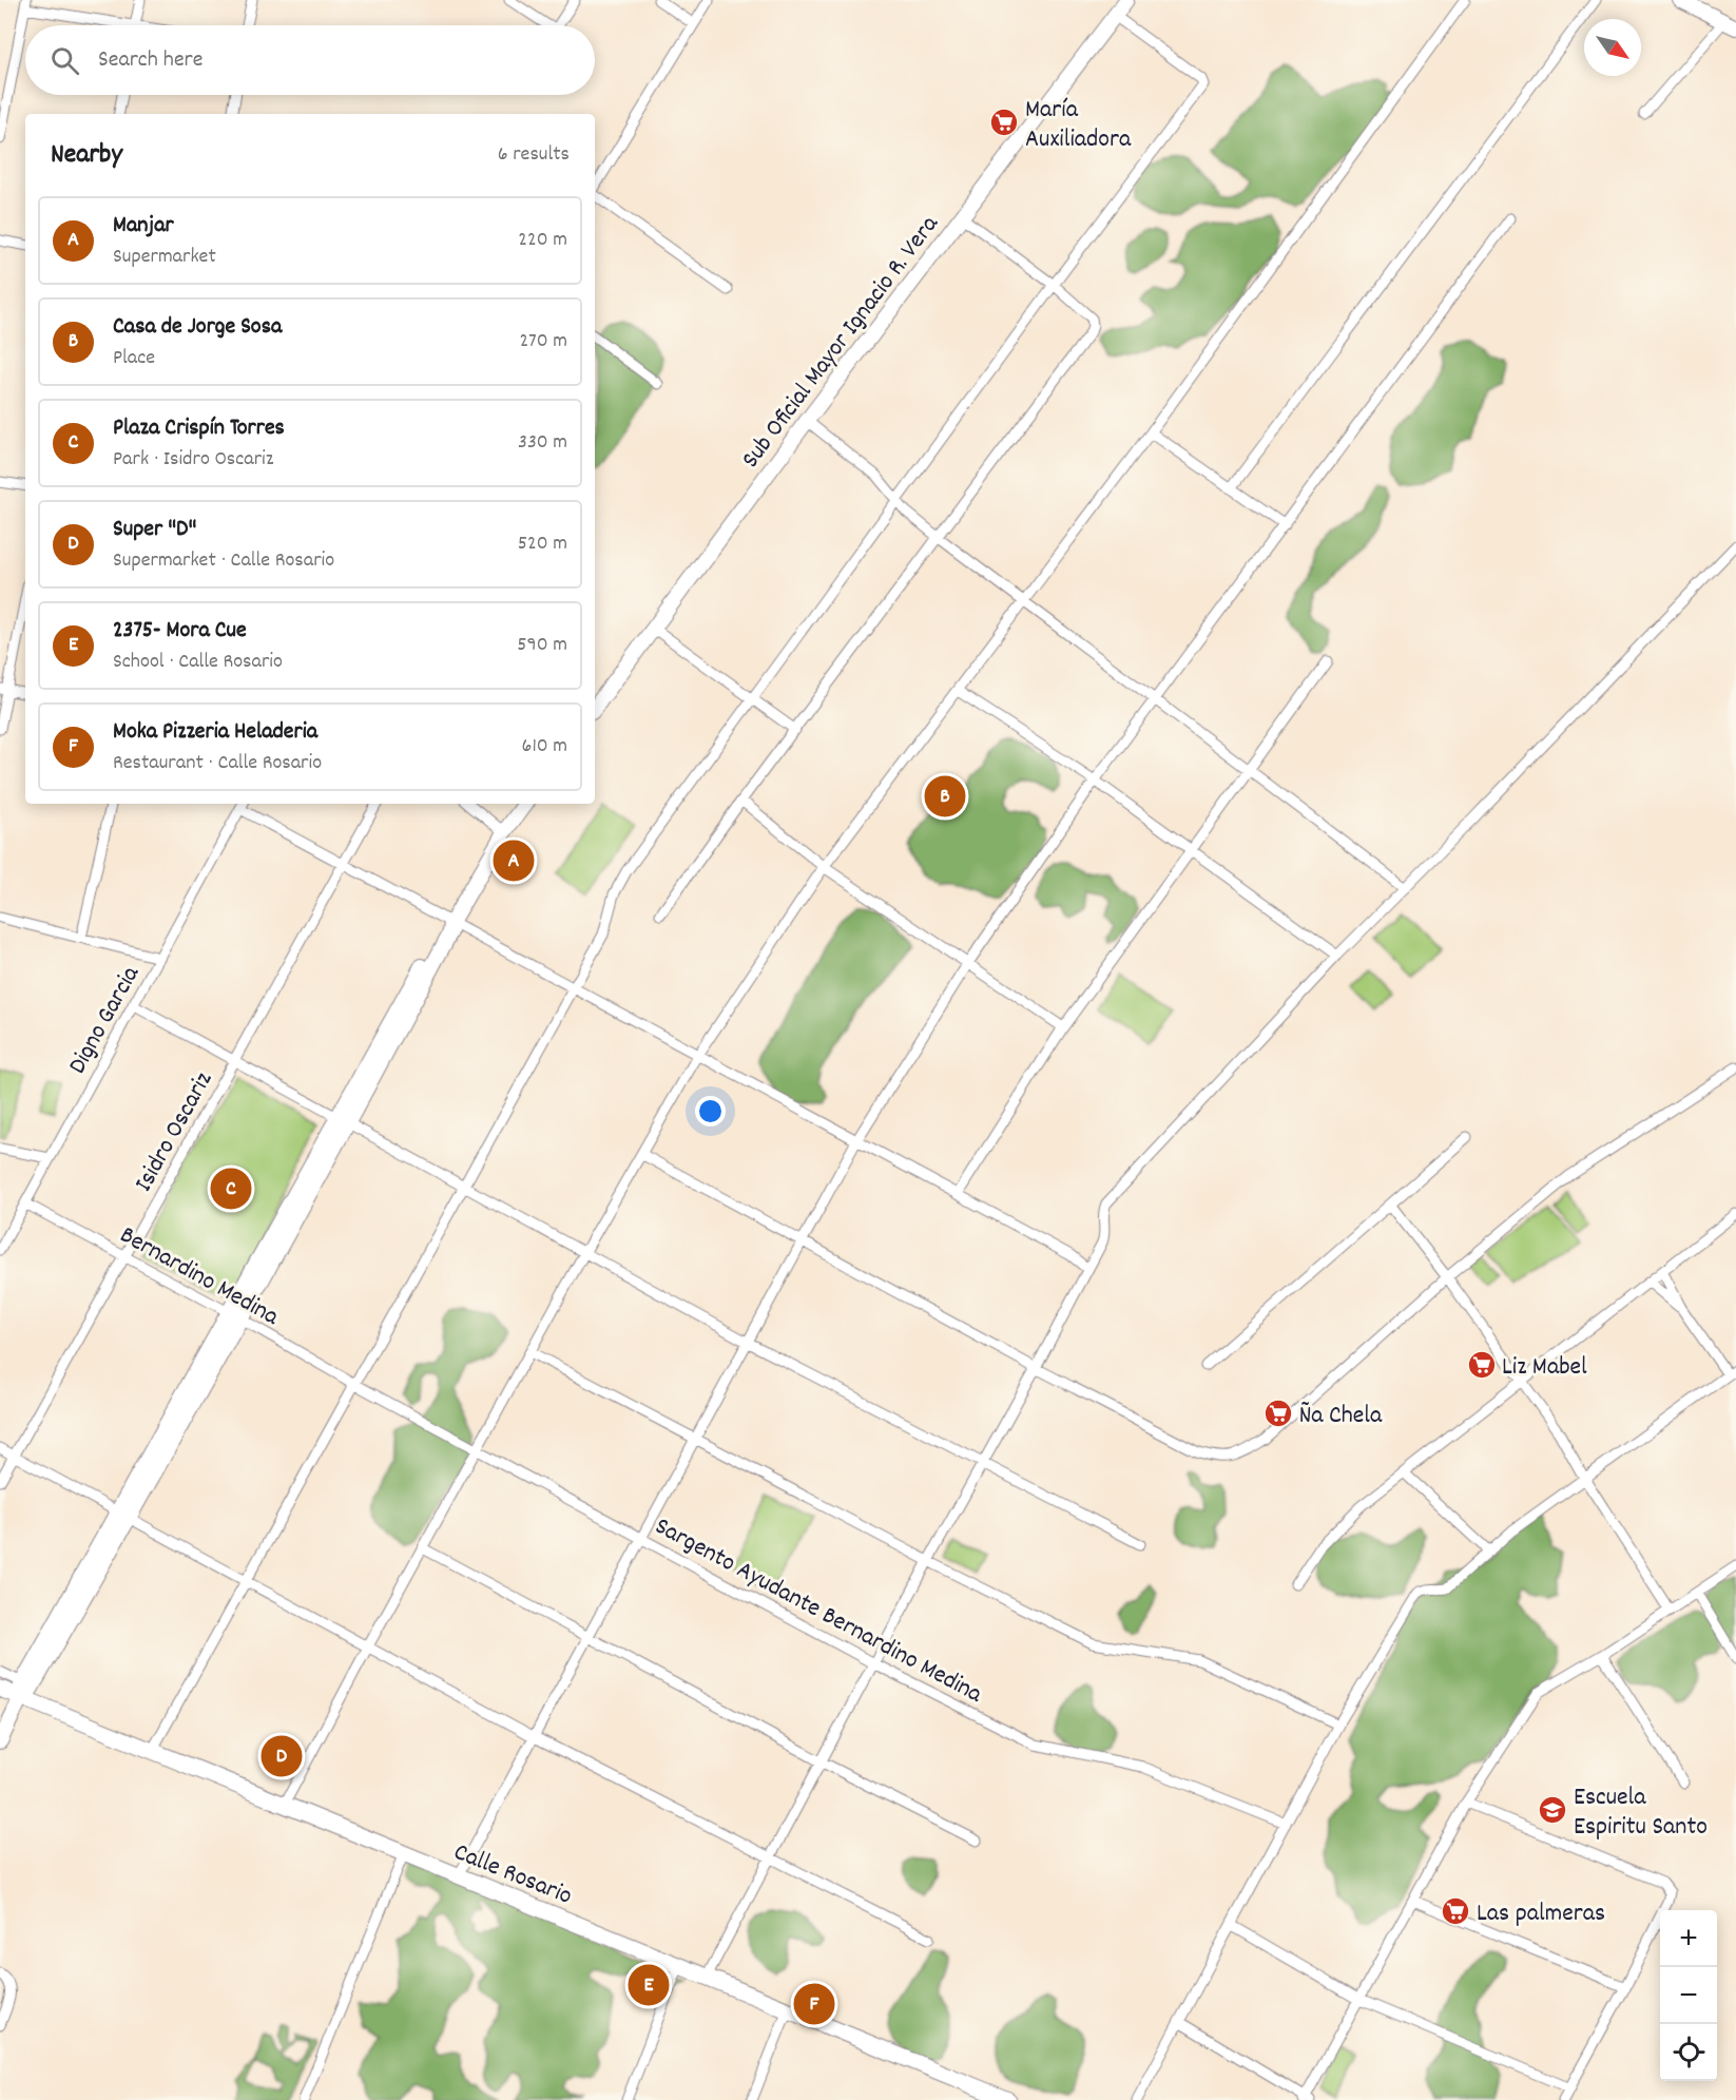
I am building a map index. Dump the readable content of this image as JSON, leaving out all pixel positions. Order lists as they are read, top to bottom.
{
  "streets": {
    "main road": ["Calle Rosario"],
    "street": [
      "Sub Oficial Mayor Ignacio R. Vera",
      "Digno Garcia",
      "Isidro Oscariz",
      "Bernardino Medina",
      "Sargento Ayudante Bernardino Medina"
    ]
  },
  "crossings": [
    ["Digno Garcia", "Bernardino Medina"],
    ["Isidro Oscariz", "Bernardino Medina"],
    ["Bernardino Medina", "Sargento Ayudante Bernardino Medina"]
  ],
  "places": {
    "supermarket": [
      "María Auxiliadora",
      "Liz Mabel",
      "Ña Chela",
      "Las palmeras"
    ],
    "school or university": ["Escuela Espiritu Santo"]
  },
  "north": "bottom right",
  "page": {
    "search": "Search here",
    "heading": ["Nearby", "6 results"],
    "list": [
      {
        "mark": "A",
        "name": "Manjar",
        "note": "Supermarket",
        "value": "220 m"
      },
      {
        "mark": "B",
        "name": "Casa de Jorge Sosa",
        "note": "Place",
        "value": "270 m"
      },
      {
        "mark": "C",
        "name": "Plaza Crispín Torres",
        "note": "Park · Isidro Oscariz",
        "value": "330 m"
      },
      {
        "mark": "D",
        "name": "Super \"D\"",
        "note": "Supermarket · Calle Rosario",
        "value": "520 m"
      },
      {
        "mark": "E",
        "name": "2375- Mora Cue",
        "note": "School · Calle Rosario",
        "value": "590 m"
      },
      {
        "mark": "F",
        "name": "Moka Pizzeria Heladeria",
        "note": "Restaurant · Calle Rosario",
        "value": "610 m"
      }
    ],
    "pins": [
      "B",
      "A",
      "C",
      "D",
      "E",
      "F"
    ],
    "map_buttons": ["+", "−"]
  }
}
